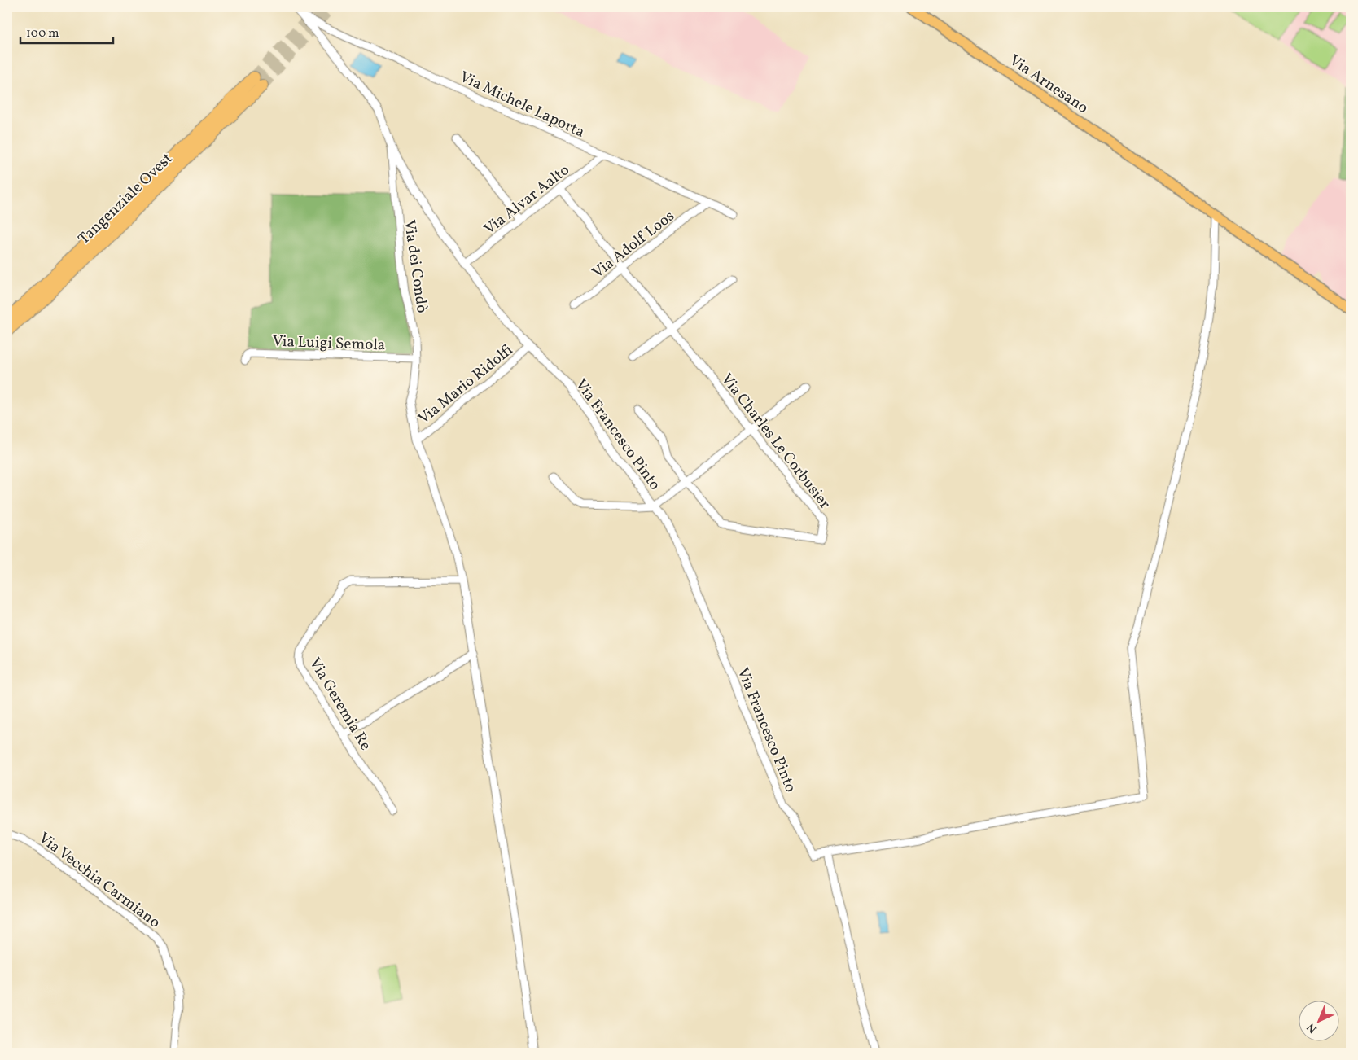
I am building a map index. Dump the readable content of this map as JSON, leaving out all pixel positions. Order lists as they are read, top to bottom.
{
  "streets": {
    "highway": ["Tangenziale Ovest"],
    "main road": ["Via Arnesano"],
    "street": [
      "Via Michele Laporta",
      "Via Alvar Aalto",
      "Via Adolf Loos",
      "Via dei Condò",
      "Via Luigi Semola",
      "Via Mario Ridolfi",
      "Via Francesco Pinto",
      "Via Charles Le Corbusier",
      "Via Geremia Re",
      "Via Vecchia Carmiano"
    ]
  },
  "crossings": [
    ["Via Michele Laporta", "Via Alvar Aalto"],
    ["Via Michele Laporta", "Via Adolf Loos"],
    ["Via Michele Laporta", "Via dei Condò"],
    ["Via Alvar Aalto", "Via Francesco Pinto"],
    ["Via Alvar Aalto", "Via Charles Le Corbusier"],
    ["Via Adolf Loos", "Via Charles Le Corbusier"],
    ["Via dei Condò", "Via Luigi Semola"],
    ["Via dei Condò", "Via Mario Ridolfi"],
    ["Via dei Condò", "Via Francesco Pinto"],
    ["Via dei Condò", "Via Geremia Re"],
    ["Via Mario Ridolfi", "Via Francesco Pinto"]
  ],
  "scale_bar": "100 m",
  "north": "bottom left"
}
